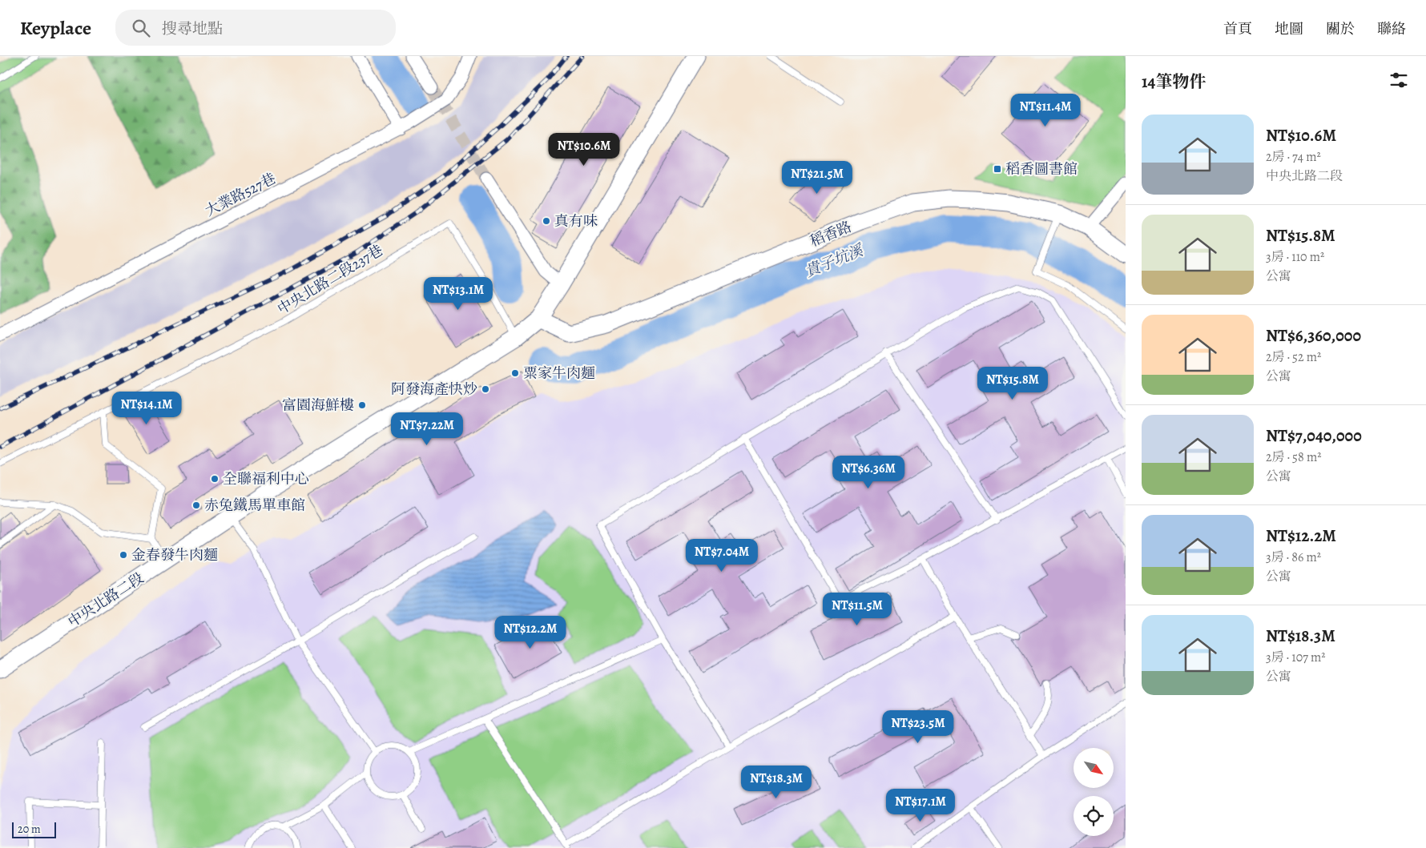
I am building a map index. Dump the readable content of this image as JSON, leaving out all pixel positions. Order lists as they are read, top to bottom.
{
  "streets": {
    "street": ["大業路527巷", "稻香路", "中央北路二段"],
    "lane": ["中央北路二段237巷"]
  },
  "crossings": [
    ["稻香路", "中央北路二段"],
    ["中央北路二段237巷", "中央北路二段"]
  ],
  "water": ["貴子坑溪"],
  "places": {
    "transit": ["稻香圖書館"],
    "other": [
      "真有味",
      "粟家牛肉麵",
      "阿發海產快炒",
      "富園海鮮樓",
      "全聯福利中心",
      "赤兔鐵馬單車館",
      "金春發牛肉麵"
    ]
  },
  "scale_bar": "20 m",
  "north": "bottom right",
  "page": {
    "header": "Keyplace",
    "search": "搜尋地點",
    "nav": [
      "首頁",
      "地圖",
      "關於",
      "聯絡"
    ],
    "heading": "14筆物件",
    "price": [
      "NT$11.4M",
      "NT$10.6M",
      "NT$21.5M",
      "NT$13.1M",
      "NT$15.8M",
      "NT$14.1M",
      "NT$7.22M",
      "NT$6.36M",
      "NT$7.04M",
      "NT$11.5M",
      "NT$12.2M",
      "NT$23.5M",
      "NT$18.3M",
      "NT$17.1M"
    ],
    "list": [
      {
        "name": "NT$10.6M",
        "note": "2房 · 74 m² · 中央北路二段"
      },
      {
        "name": "NT$15.8M",
        "note": "3房 · 110 m² · 公寓"
      },
      {
        "name": "NT$6,360,000",
        "note": "2房 · 52 m² · 公寓"
      },
      {
        "name": "NT$7,040,000",
        "note": "2房 · 58 m² · 公寓"
      },
      {
        "name": "NT$12.2M",
        "note": "3房 · 86 m² · 公寓"
      },
      {
        "name": "NT$18.3M",
        "note": "3房 · 107 m² · 公寓"
      }
    ],
    "scale": "20 m"
  }
}
